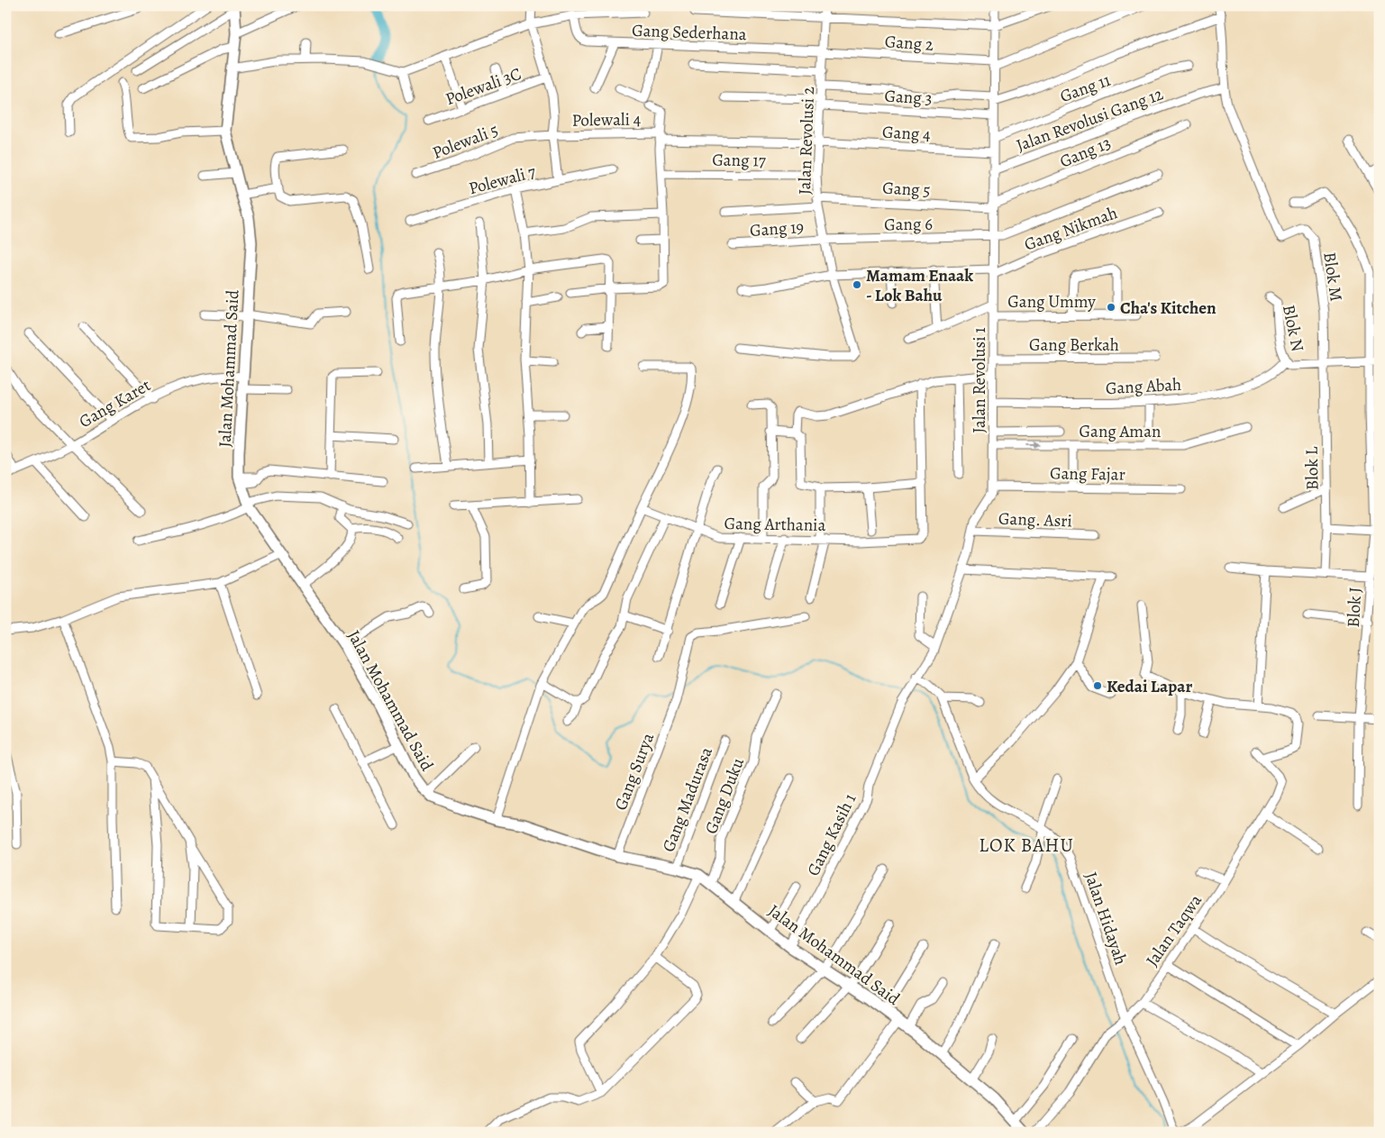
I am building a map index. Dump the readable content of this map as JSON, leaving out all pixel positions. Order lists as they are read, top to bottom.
{
  "streets": {
    "street": [
      "Gang Sederhana",
      "Gang 2",
      "Polewali 3C",
      "Gang 11",
      "Gang 3",
      "Polewali 4",
      "Jalan Revolusi Gang 12",
      "Gang 4",
      "Polewali 5",
      "Jalan Revolusi 2",
      "Gang 13",
      "Gang 17",
      "Polewali 7",
      "Gang 5",
      "Gang 6",
      "Gang 19",
      "Gang Nikmah",
      "Blok M",
      "Gang Ummy",
      "Blok N",
      "Gang Berkah",
      "Jalan Mohammad Said",
      "Jalan Revolusi 1",
      "Gang Abah",
      "Gang Karet",
      "Gang Aman",
      "Blok L",
      "Gang Fajar",
      "Gang. Asri",
      "Gang Arthania",
      "Blok J",
      "Gang Surya",
      "Gang Duku",
      "Gang Madurasa",
      "Gang Kasih 1",
      "Jalan Hidayah",
      "Jalan Taqwa"
    ]
  },
  "crossings": [
    ["Gang Sederhana", "Gang 2"],
    ["Gang Sederhana", "Jalan Revolusi 2"],
    ["Gang 2", "Jalan Revolusi 2"],
    ["Gang 2", "Jalan Revolusi 1"],
    ["Polewali 3C", "Polewali 7"],
    ["Gang 11", "Jalan Revolusi 1"],
    ["Gang 3", "Jalan Revolusi 2"],
    ["Gang 3", "Jalan Revolusi 1"],
    ["Polewali 4", "Gang 4"],
    ["Polewali 4", "Polewali 5"],
    ["Polewali 4", "Jalan Revolusi 2"],
    ["Polewali 4", "Polewali 7"],
    ["Jalan Revolusi Gang 12", "Blok M"],
    ["Jalan Revolusi Gang 12", "Jalan Revolusi 1"],
    ["Gang 4", "Jalan Revolusi 2"],
    ["Gang 4", "Jalan Revolusi 1"],
    ["Polewali 5", "Polewali 7"],
    ["Jalan Revolusi 2", "Gang 17"],
    ["Jalan Revolusi 2", "Gang 5"],
    ["Jalan Revolusi 2", "Gang 6"],
    ["Jalan Revolusi 2", "Gang 19"],
    ["Gang 13", "Gang 5"],
    ["Gang 13", "Jalan Revolusi 1"],
    ["Gang 5", "Jalan Revolusi 1"],
    ["Gang 6", "Gang 19"],
    ["Gang 6", "Jalan Revolusi 1"],
    ["Gang Nikmah", "Jalan Revolusi 1"],
    ["Blok M", "Blok L"],
    ["Gang Ummy", "Jalan Revolusi 1"],
    ["Blok N", "Gang Abah"],
    ["Gang Berkah", "Jalan Revolusi 1"],
    ["Jalan Mohammad Said", "Gang Karet"],
    ["Jalan Mohammad Said", "Gang Surya"],
    ["Jalan Mohammad Said", "Gang Duku"],
    ["Jalan Mohammad Said", "Gang Madurasa"],
    ["Jalan Mohammad Said", "Gang Kasih 1"],
    ["Jalan Revolusi 1", "Gang Abah"],
    ["Jalan Revolusi 1", "Gang Aman"],
    ["Jalan Revolusi 1", "Gang Fajar"],
    ["Jalan Revolusi 1", "Gang. Asri"],
    ["Jalan Revolusi 1", "Gang Kasih 1"],
    ["Jalan Revolusi 1", "Jalan Hidayah"],
    ["Gang Kasih 1", "Jalan Hidayah"],
    ["Jalan Hidayah", "Jalan Taqwa"]
  ],
  "districts": ["LOK BAHU"],
  "places": ["Mamam Enaak - Lok Bahu", "Cha's Kitchen", "Kedai Lapar"]
}
